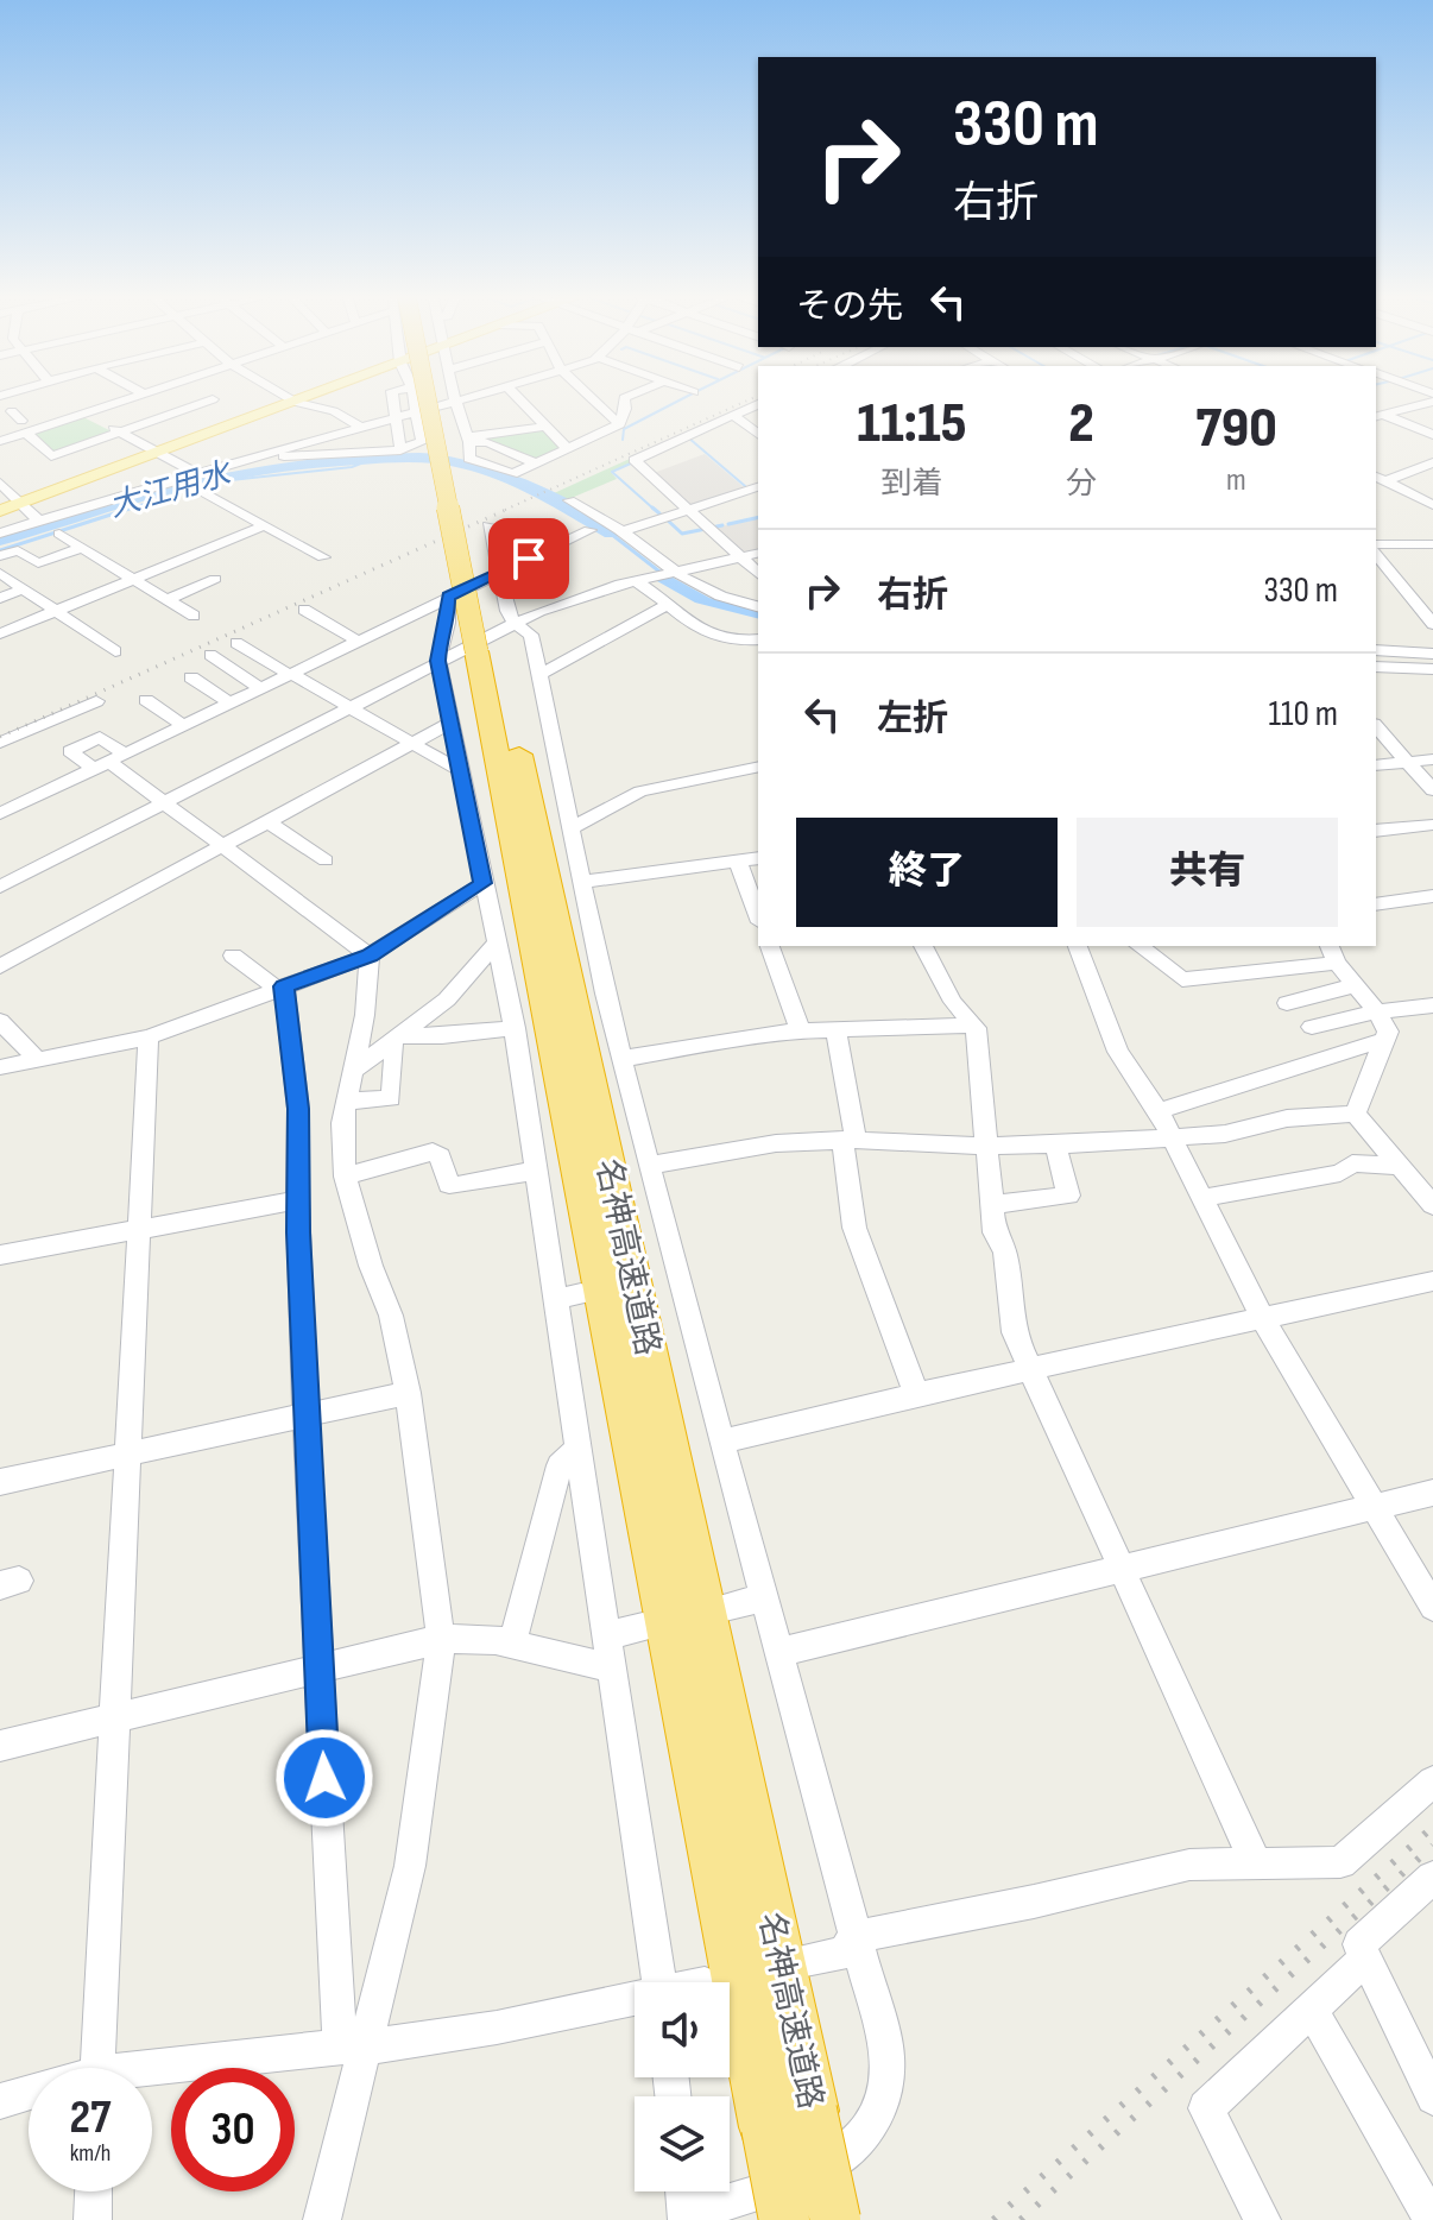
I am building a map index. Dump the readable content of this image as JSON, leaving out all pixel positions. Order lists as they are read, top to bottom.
{
  "streets": {
    "highway": ["名神高速道路"]
  },
  "water": ["大江用水"],
  "page": {
    "turn": ["330 m", "右折"],
    "then": "その先",
    "eta": [
      "11:15",
      "到着",
      "2",
      "分",
      "790",
      "m"
    ],
    "list": [
      {
        "name": "右折",
        "value": "330 m"
      },
      {
        "name": "左折",
        "value": "110 m"
      }
    ],
    "buttons": ["終了", "共有"],
    "speed": "27 km/h",
    "limit": "30"
  }
}
